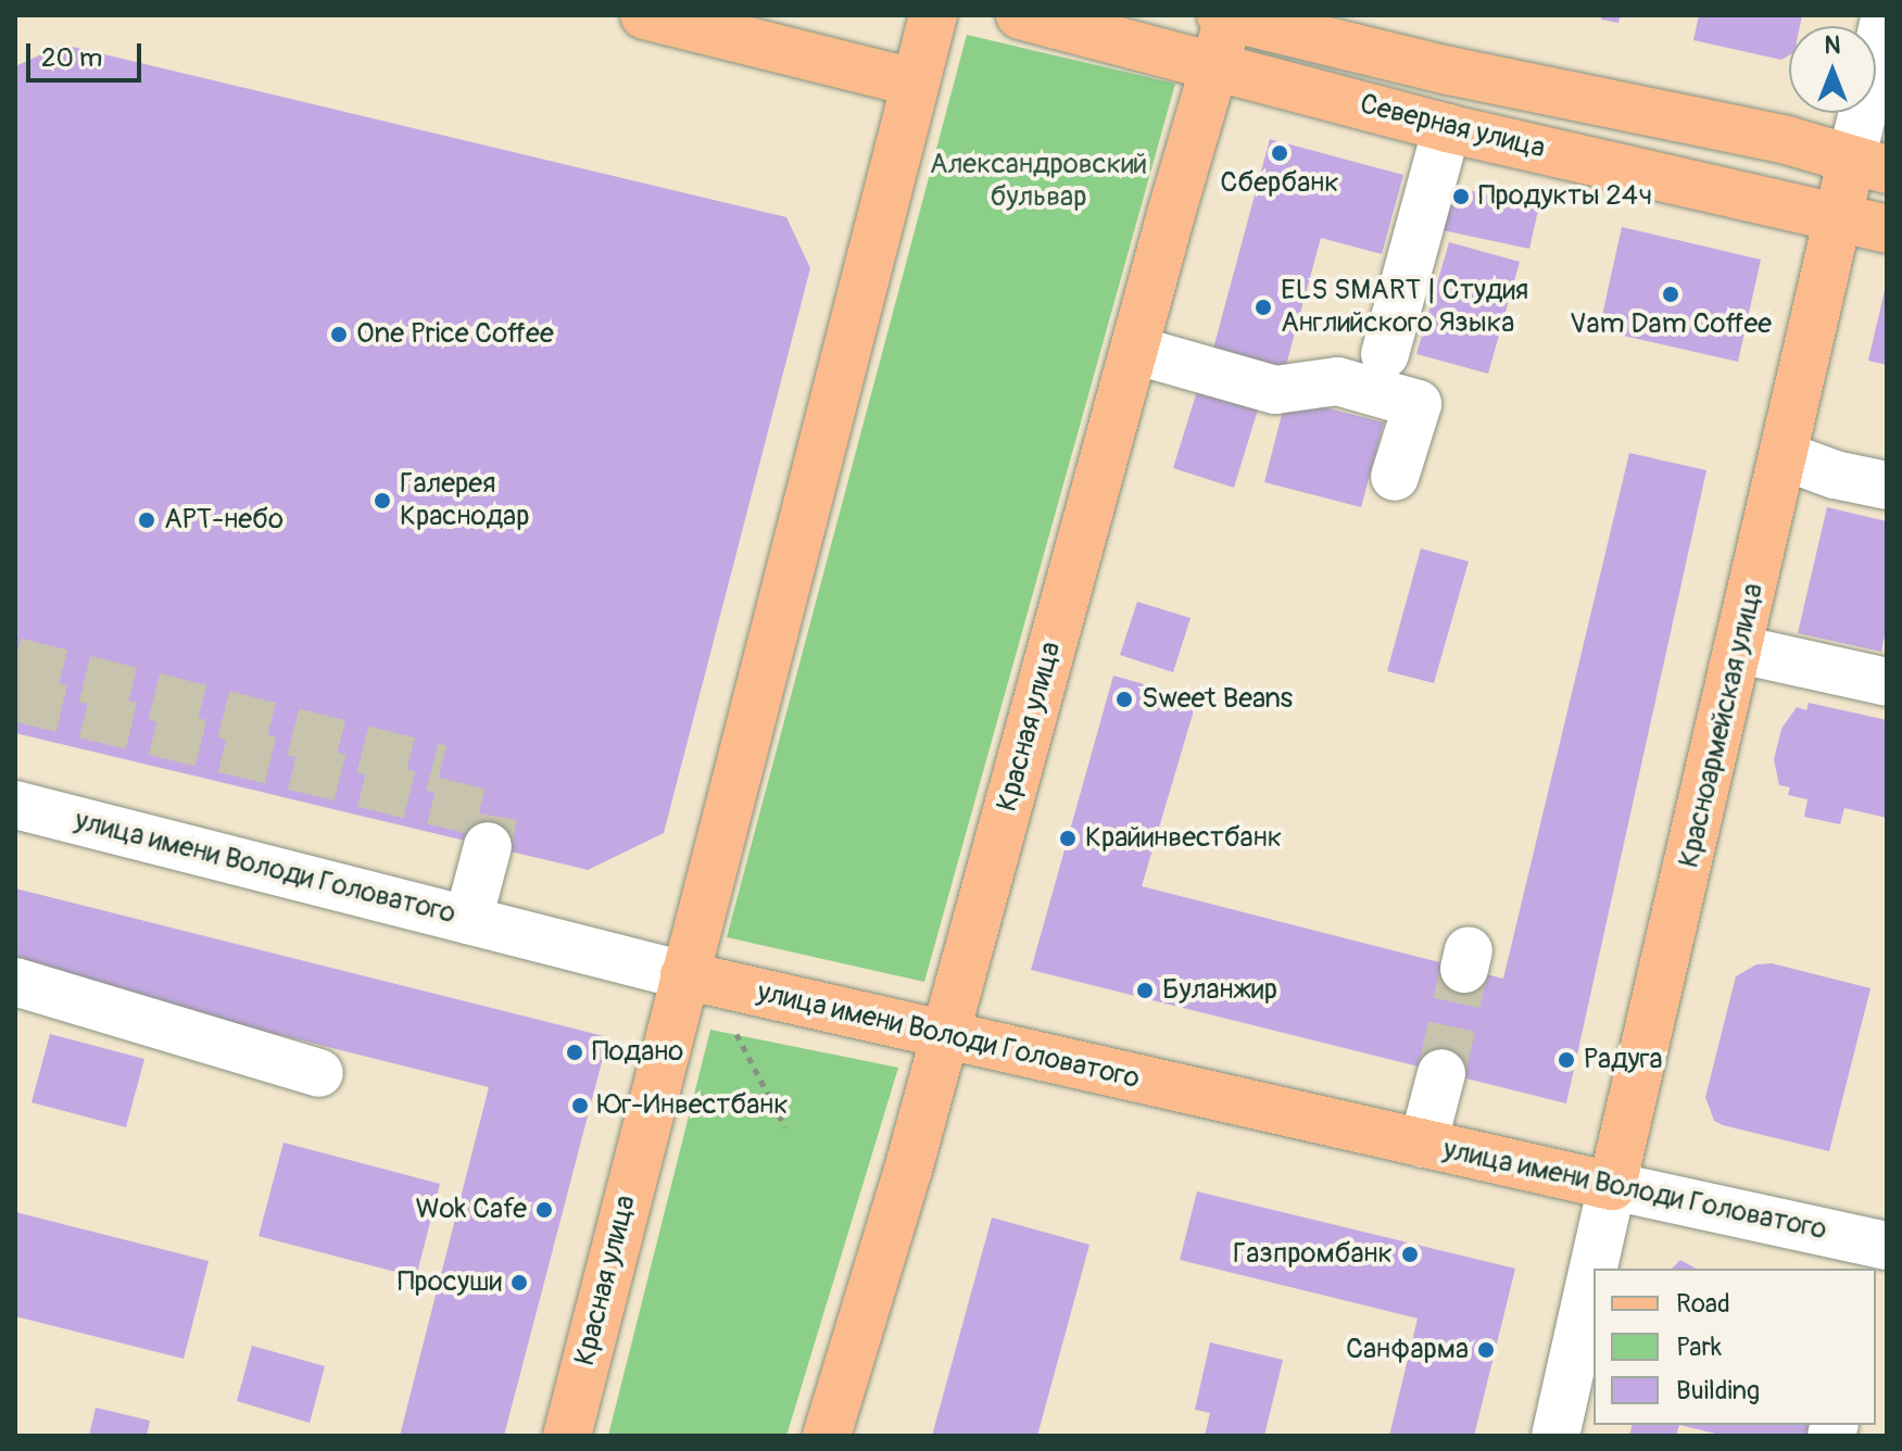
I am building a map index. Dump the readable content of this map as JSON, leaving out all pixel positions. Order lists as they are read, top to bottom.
{
  "streets": {
    "main road": [
      "Северная улица",
      "Красноармейская улица",
      "Красная улица",
      "улица имени Володи Головатого"
    ]
  },
  "crossings": [
    ["Северная улица", "Красноармейская улица"],
    ["Северная улица", "Красная улица"],
    ["Красноармейская улица", "улица имени Володи Головатого"],
    ["Красная улица", "улица имени Володи Головатого"]
  ],
  "parks": ["Александровский бульвар"],
  "places": [
    "Сбербанк",
    "Продукты 24ч",
    "Vam Dam Coffee",
    "ELS SMART | Студия Английского Языка",
    "One Price Coffee",
    "Галерея Краснодар",
    "АРТ-небо",
    "Sweet Beans",
    "Крайинвестбанк",
    "Буланжир",
    "Подано",
    "Радуга",
    "Юг-Инвестбанк",
    "Wok Cafe",
    "Газпромбанк",
    "Просуши",
    "Санфарма"
  ],
  "legend": ["Road", "Park", "Building"],
  "scale_bar": "20 m",
  "north": "top"
}
